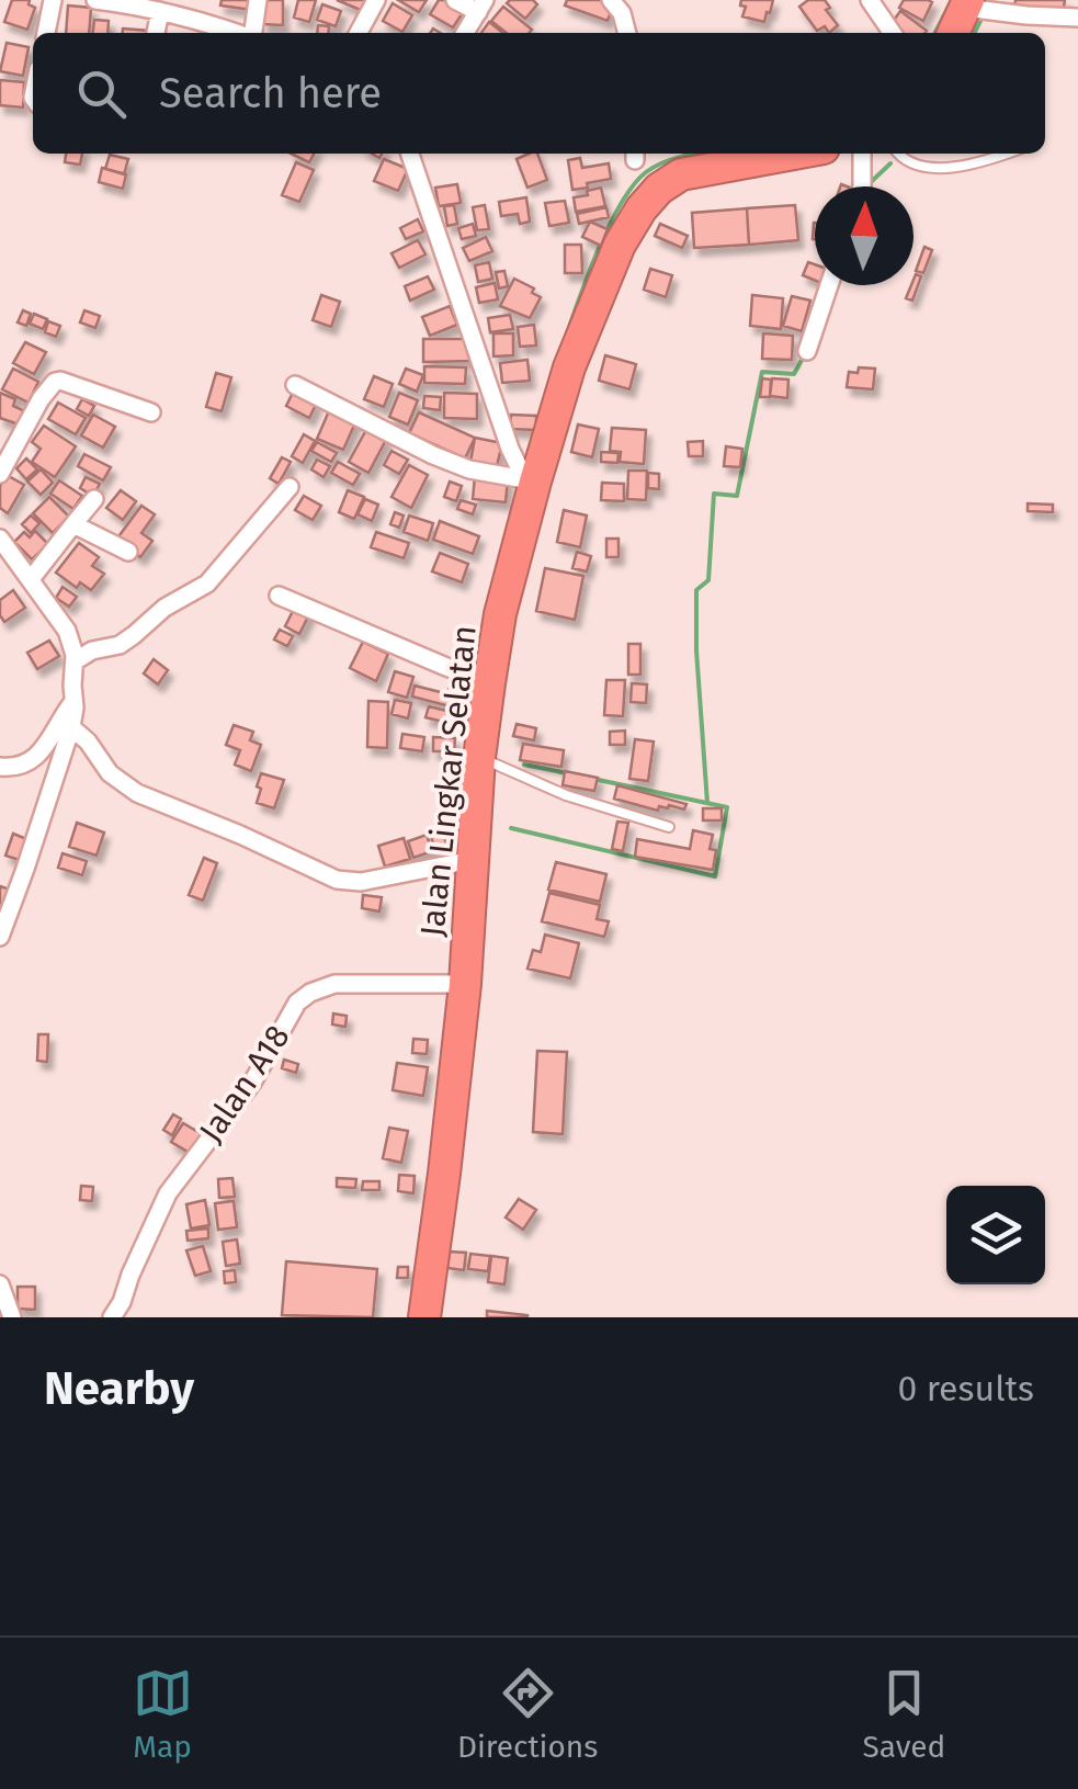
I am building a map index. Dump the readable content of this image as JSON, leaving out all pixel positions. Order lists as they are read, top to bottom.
{
  "streets": {
    "highway": ["Jalan Lingkar Selatan"],
    "street": ["Jalan A18"]
  },
  "crossings": [
    ["Jalan Lingkar Selatan", "Jalan A18"]
  ],
  "north": "top",
  "page": {
    "search": "Search here",
    "heading": ["Nearby", "0 results"],
    "nav": ["Map", "Directions", "Saved"]
  }
}
